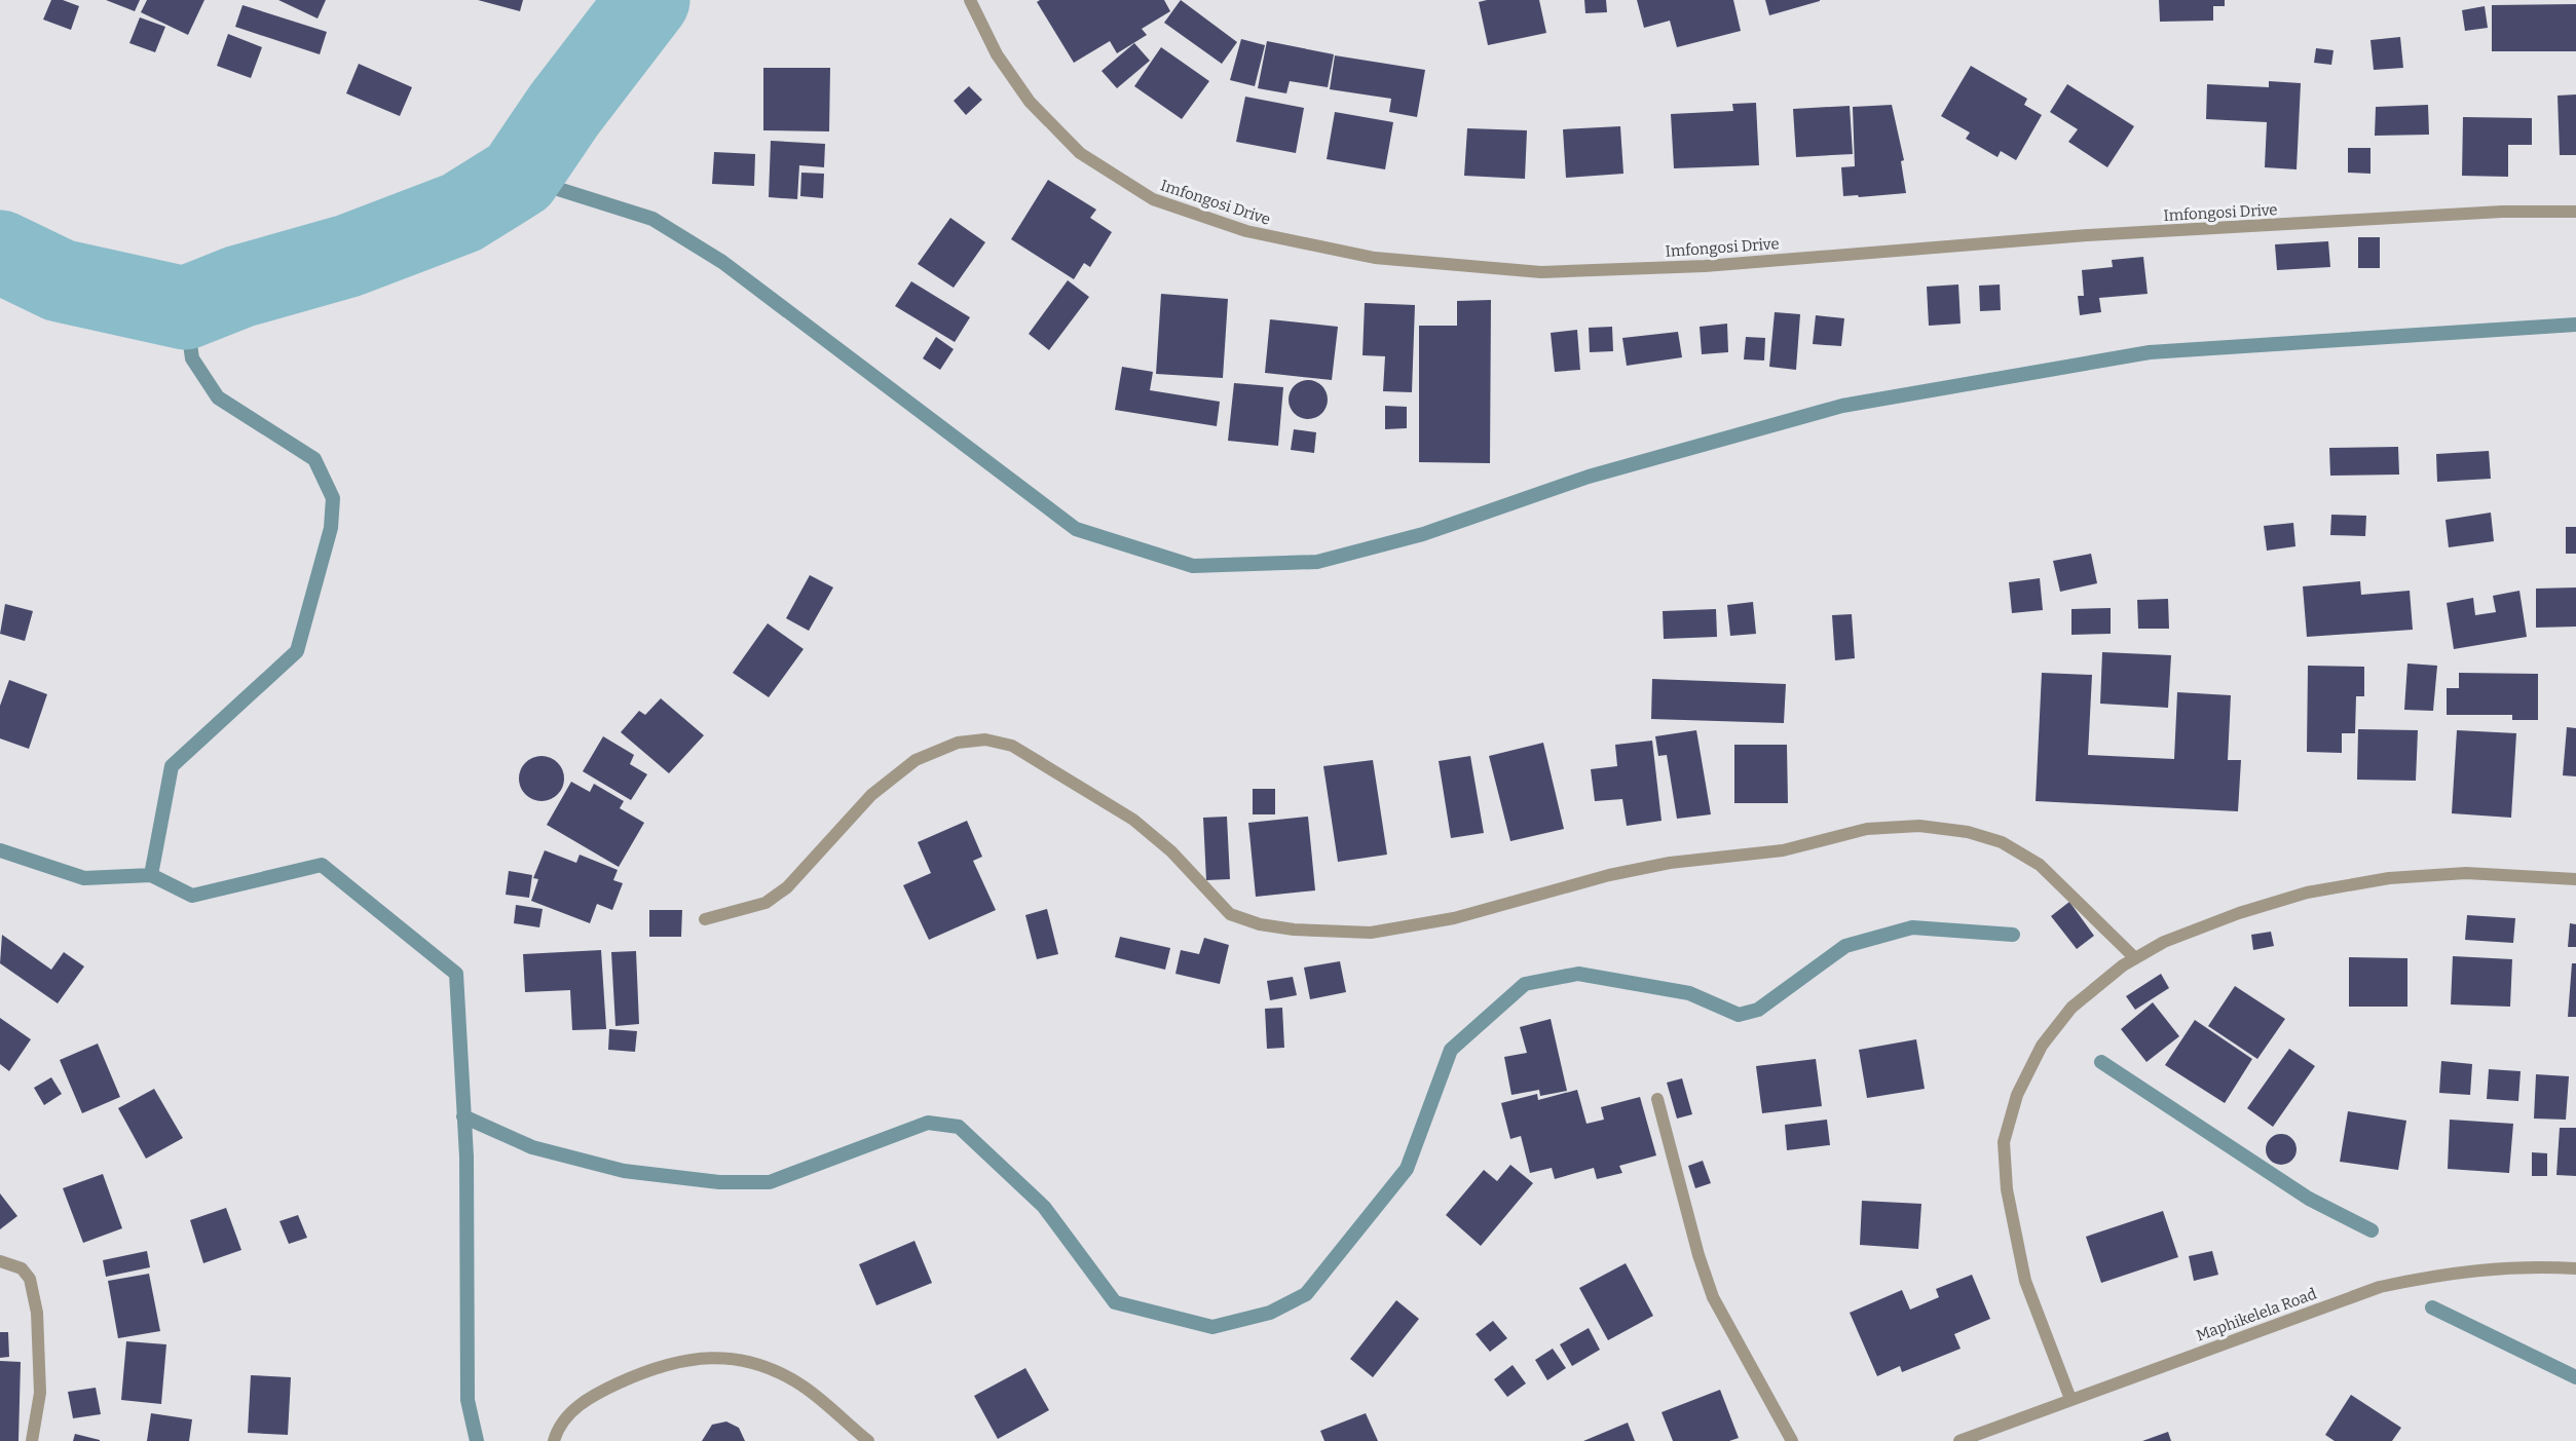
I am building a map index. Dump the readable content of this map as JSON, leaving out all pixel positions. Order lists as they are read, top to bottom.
{
  "streets": {
    "street": ["Imfongosi Drive", "Maphikelela Road"]
  }
}
